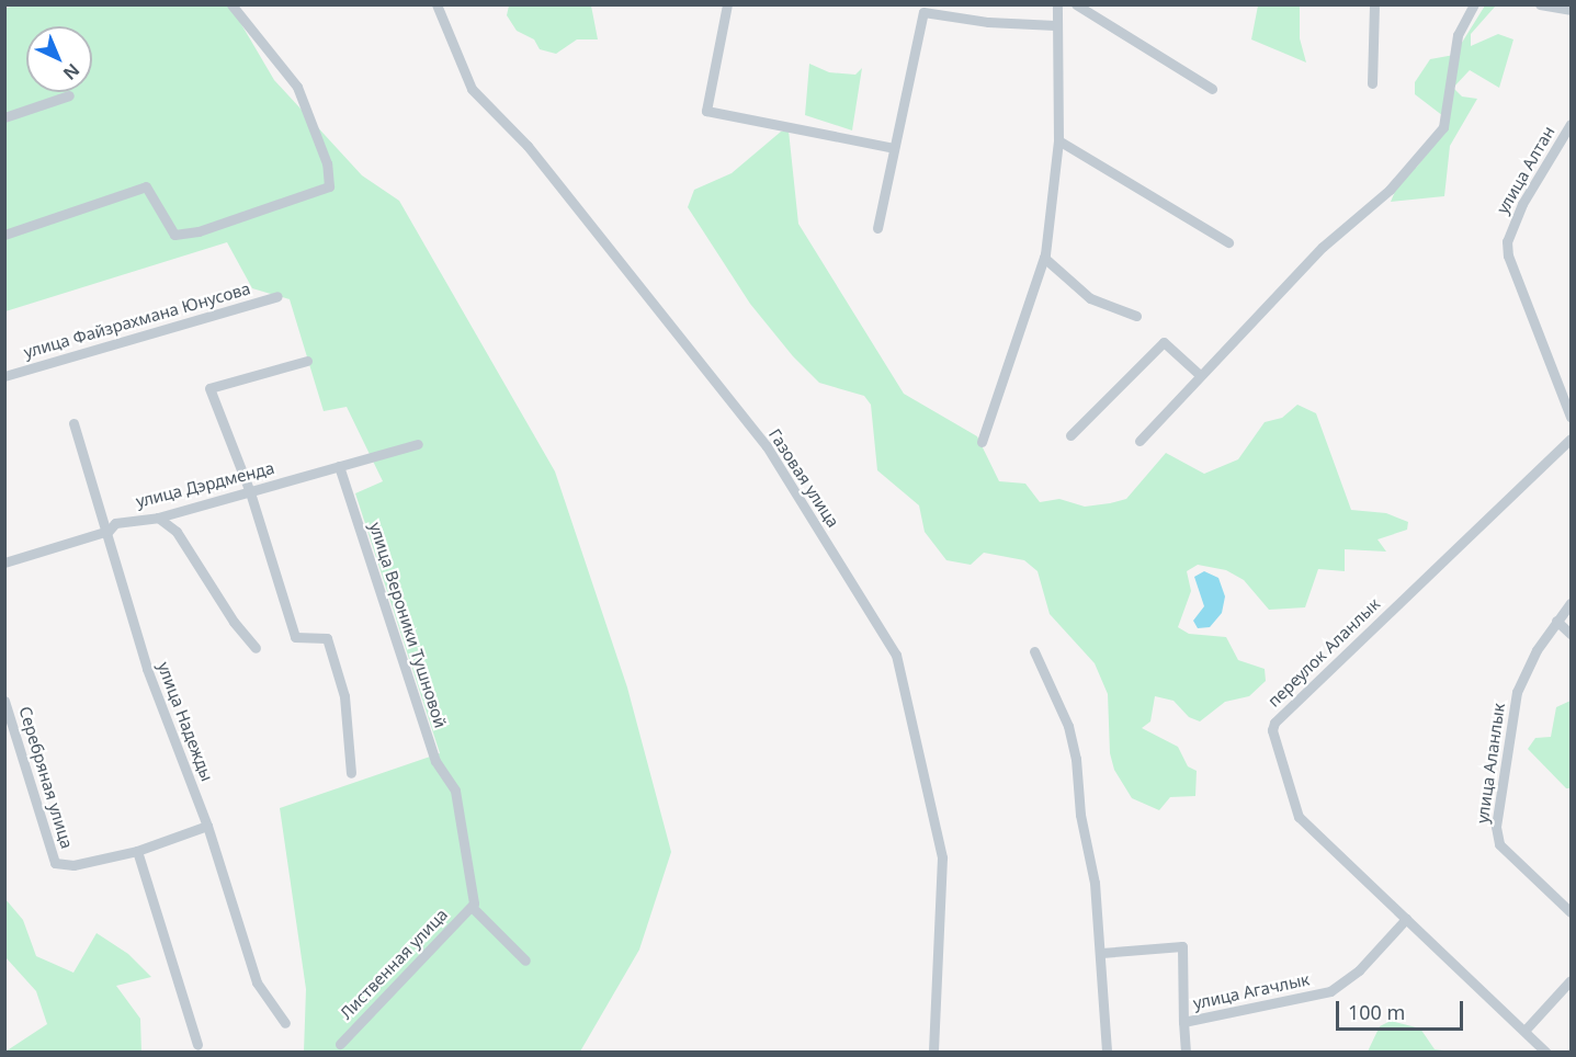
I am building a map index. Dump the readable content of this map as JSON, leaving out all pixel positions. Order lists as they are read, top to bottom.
{
  "streets": {
    "street": [
      "улица Алтан",
      "улица Файзрахмана Юнусова",
      "Газовая улица",
      "улица Дэрдменда",
      "улица Вероники Тушновой",
      "переулок Аланлык",
      "улица Надежды",
      "улица Аланлык",
      "Серебряная улица",
      "Лиственная улица",
      "улица Агачлык"
    ]
  },
  "crossings": [
    ["улица Дэрдменда", "улица Вероники Тушновой"],
    ["улица Дэрдменда", "улица Надежды"],
    ["улица Вероники Тушновой", "Лиственная улица"],
    ["переулок Аланлык", "улица Агачлык"],
    ["улица Надежды", "Серебряная улица"]
  ],
  "scale_bar": "100 m",
  "north": "bottom right"
}
